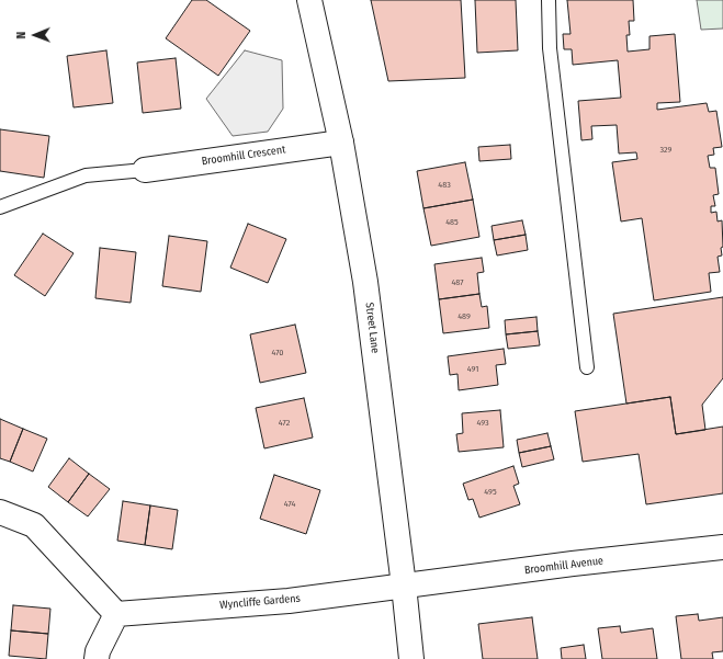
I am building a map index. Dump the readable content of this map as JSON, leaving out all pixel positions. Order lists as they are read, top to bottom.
{
  "streets": {
    "street": [
      "Broomhill Crescent",
      "Street Lane",
      "Broomhill Avenue",
      "Wyncliffe Gardens"
    ]
  },
  "crossings": [
    ["Broomhill Crescent", "Street Lane"],
    ["Street Lane", "Broomhill Avenue"],
    ["Street Lane", "Wyncliffe Gardens"],
    ["Broomhill Avenue", "Wyncliffe Gardens"]
  ],
  "house_numbers": [
    "329",
    "483",
    "485",
    "487",
    "489",
    "470",
    "491",
    "472",
    "493",
    "495",
    "474"
  ],
  "north": "left"
}
